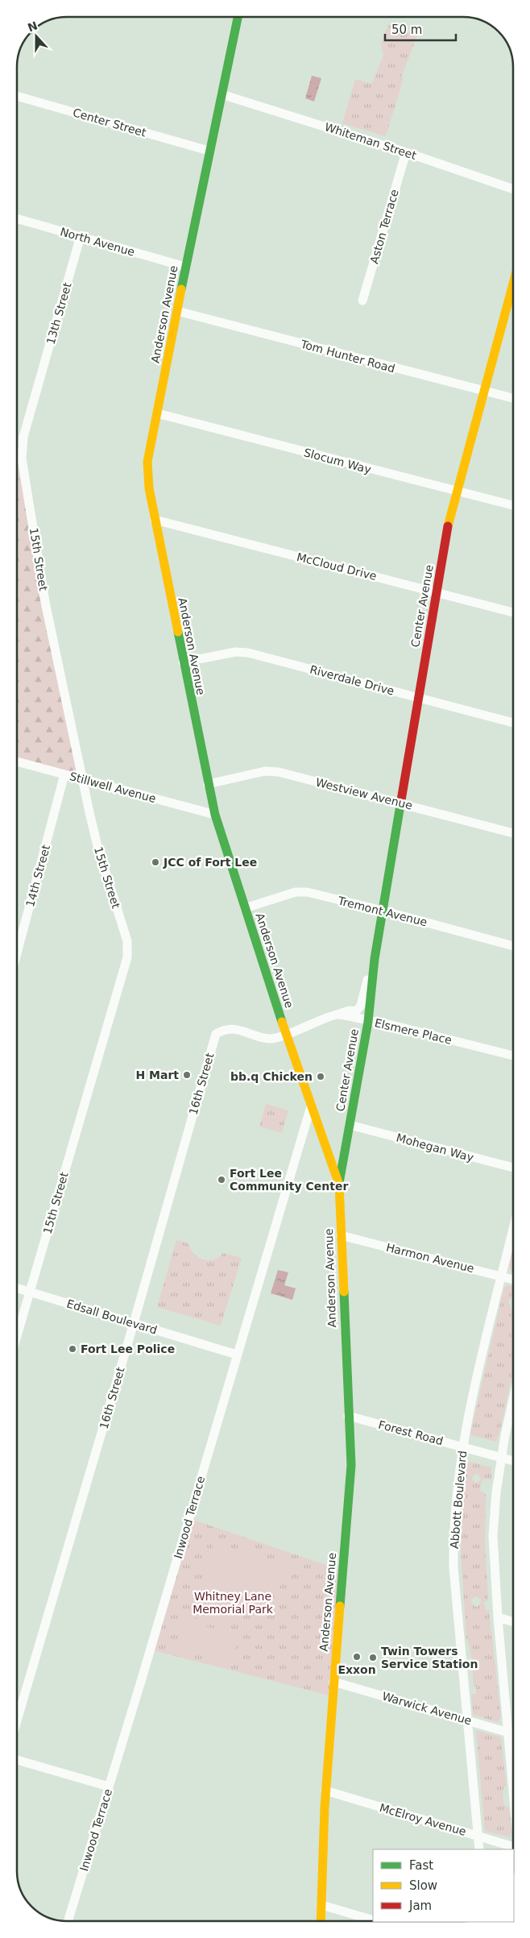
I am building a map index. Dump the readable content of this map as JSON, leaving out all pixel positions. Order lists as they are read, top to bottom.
{
  "streets": {
    "main road": ["Anderson Avenue", "Center Avenue"],
    "street": [
      "Center Street",
      "Whiteman Street",
      "Aston Terrace",
      "North Avenue",
      "13th Street",
      "Tom Hunter Road",
      "Slocum Way",
      "15th Street",
      "McCloud Drive",
      "Riverdale Drive",
      "Stillwell Avenue",
      "Westview Avenue",
      "14th Street",
      "Tremont Avenue",
      "Elsmere Place",
      "16th Street",
      "Mohegan Way",
      "Harmon Avenue",
      "Edsall Boulevard",
      "Forest Road",
      "Abbott Boulevard",
      "Inwood Terrace",
      "Warwick Avenue",
      "McElroy Avenue"
    ]
  },
  "crossings": [
    ["Center Street", "Anderson Avenue"],
    ["Whiteman Street", "Aston Terrace"],
    ["Whiteman Street", "Anderson Avenue"],
    ["North Avenue", "13th Street"],
    ["North Avenue", "Anderson Avenue"],
    ["13th Street", "15th Street"],
    ["Anderson Avenue", "Tom Hunter Road"],
    ["Anderson Avenue", "Slocum Way"],
    ["Anderson Avenue", "McCloud Drive"],
    ["Anderson Avenue", "Center Avenue"],
    ["Anderson Avenue", "Riverdale Drive"],
    ["Anderson Avenue", "Stillwell Avenue"],
    ["Anderson Avenue", "Westview Avenue"],
    ["Anderson Avenue", "Tremont Avenue"],
    ["Anderson Avenue", "16th Street"],
    ["Anderson Avenue", "Harmon Avenue"],
    ["Anderson Avenue", "Forest Road"],
    ["Anderson Avenue", "Inwood Terrace"],
    ["Anderson Avenue", "Warwick Avenue"],
    ["Anderson Avenue", "McElroy Avenue"],
    ["Tom Hunter Road", "Center Avenue"],
    ["Slocum Way", "Center Avenue"],
    ["15th Street", "Stillwell Avenue"],
    ["15th Street", "Edsall Boulevard"],
    ["McCloud Drive", "Center Avenue"],
    ["Center Avenue", "Riverdale Drive"],
    ["Center Avenue", "Westview Avenue"],
    ["Center Avenue", "Tremont Avenue"],
    ["Center Avenue", "Elsmere Place"],
    ["Center Avenue", "Mohegan Way"],
    ["Stillwell Avenue", "14th Street"],
    ["16th Street", "Edsall Boulevard"],
    ["Harmon Avenue", "Abbott Boulevard"],
    ["Edsall Boulevard", "Inwood Terrace"],
    ["Forest Road", "Abbott Boulevard"],
    ["Abbott Boulevard", "Warwick Avenue"],
    ["Abbott Boulevard", "McElroy Avenue"]
  ],
  "parks": ["Whitney Lane Memorial Park"],
  "places": [
    "JCC of Fort Lee",
    "H Mart",
    "bb.q Chicken",
    "Fort Lee Community Center",
    "Fort Lee Police",
    "Exxon",
    "Twin Towers Service Station"
  ],
  "legend": ["Fast", "Slow", "Jam"],
  "scale_bar": "50 m",
  "north": "top"
}
